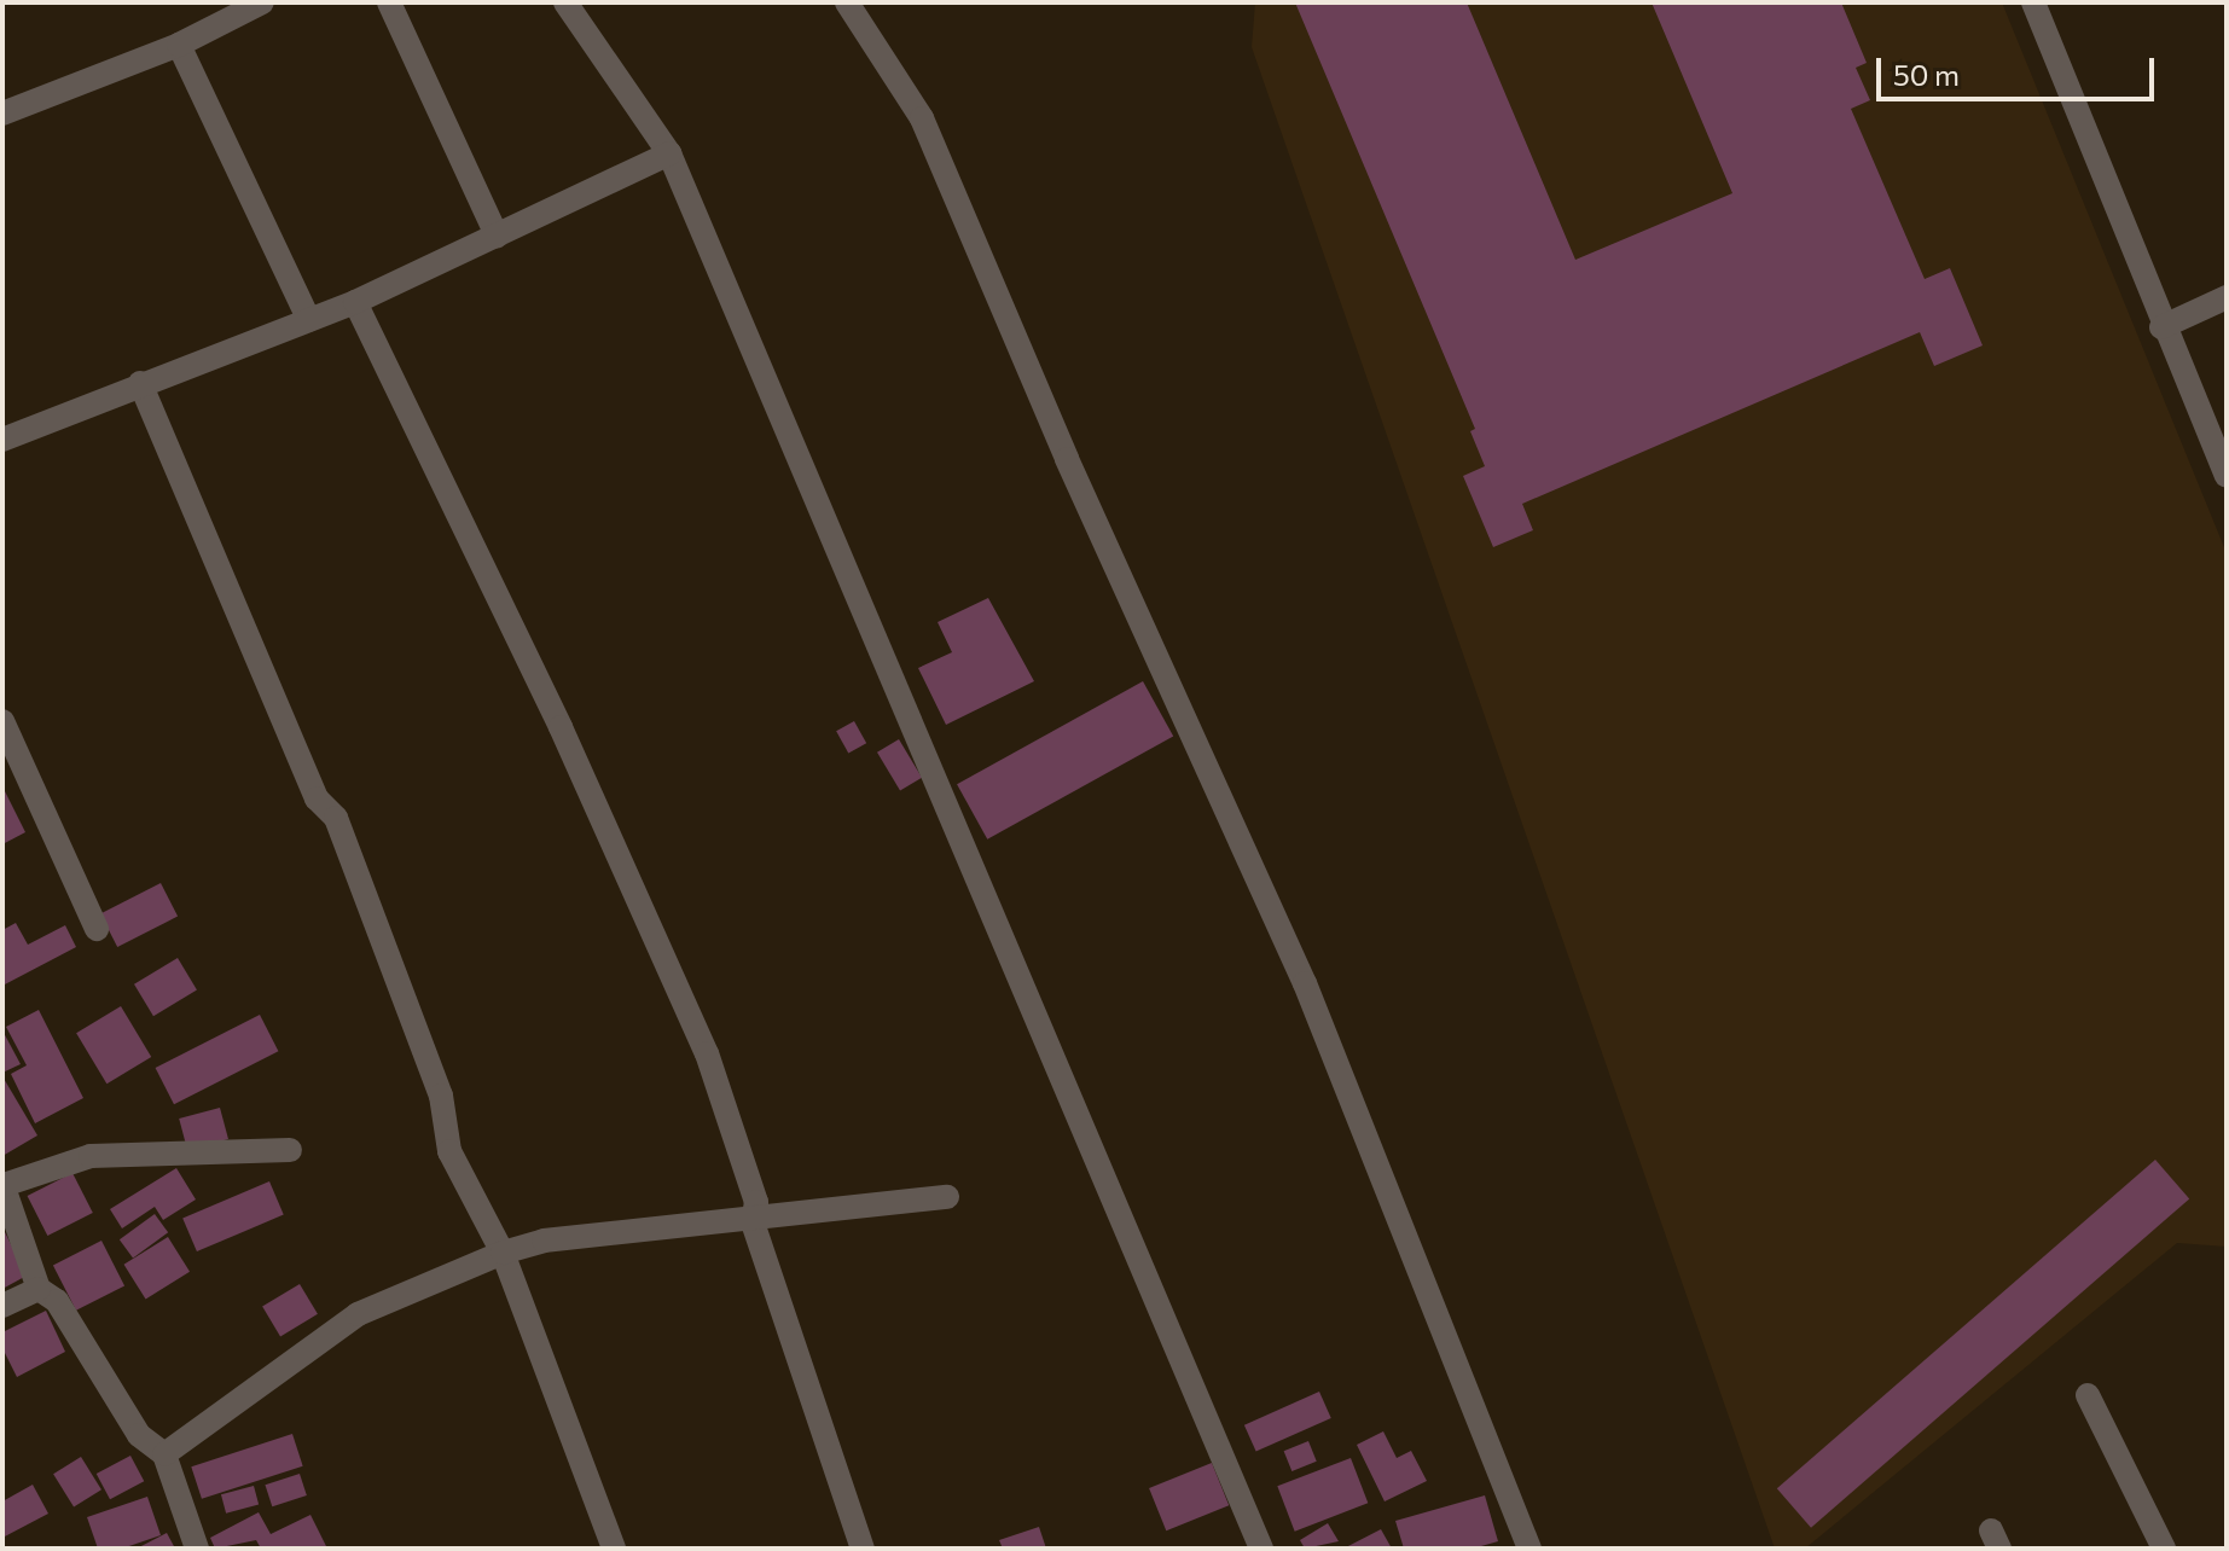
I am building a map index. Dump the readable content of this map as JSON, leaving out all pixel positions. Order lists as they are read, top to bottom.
{
  "scale_bar": "50 m"
}
